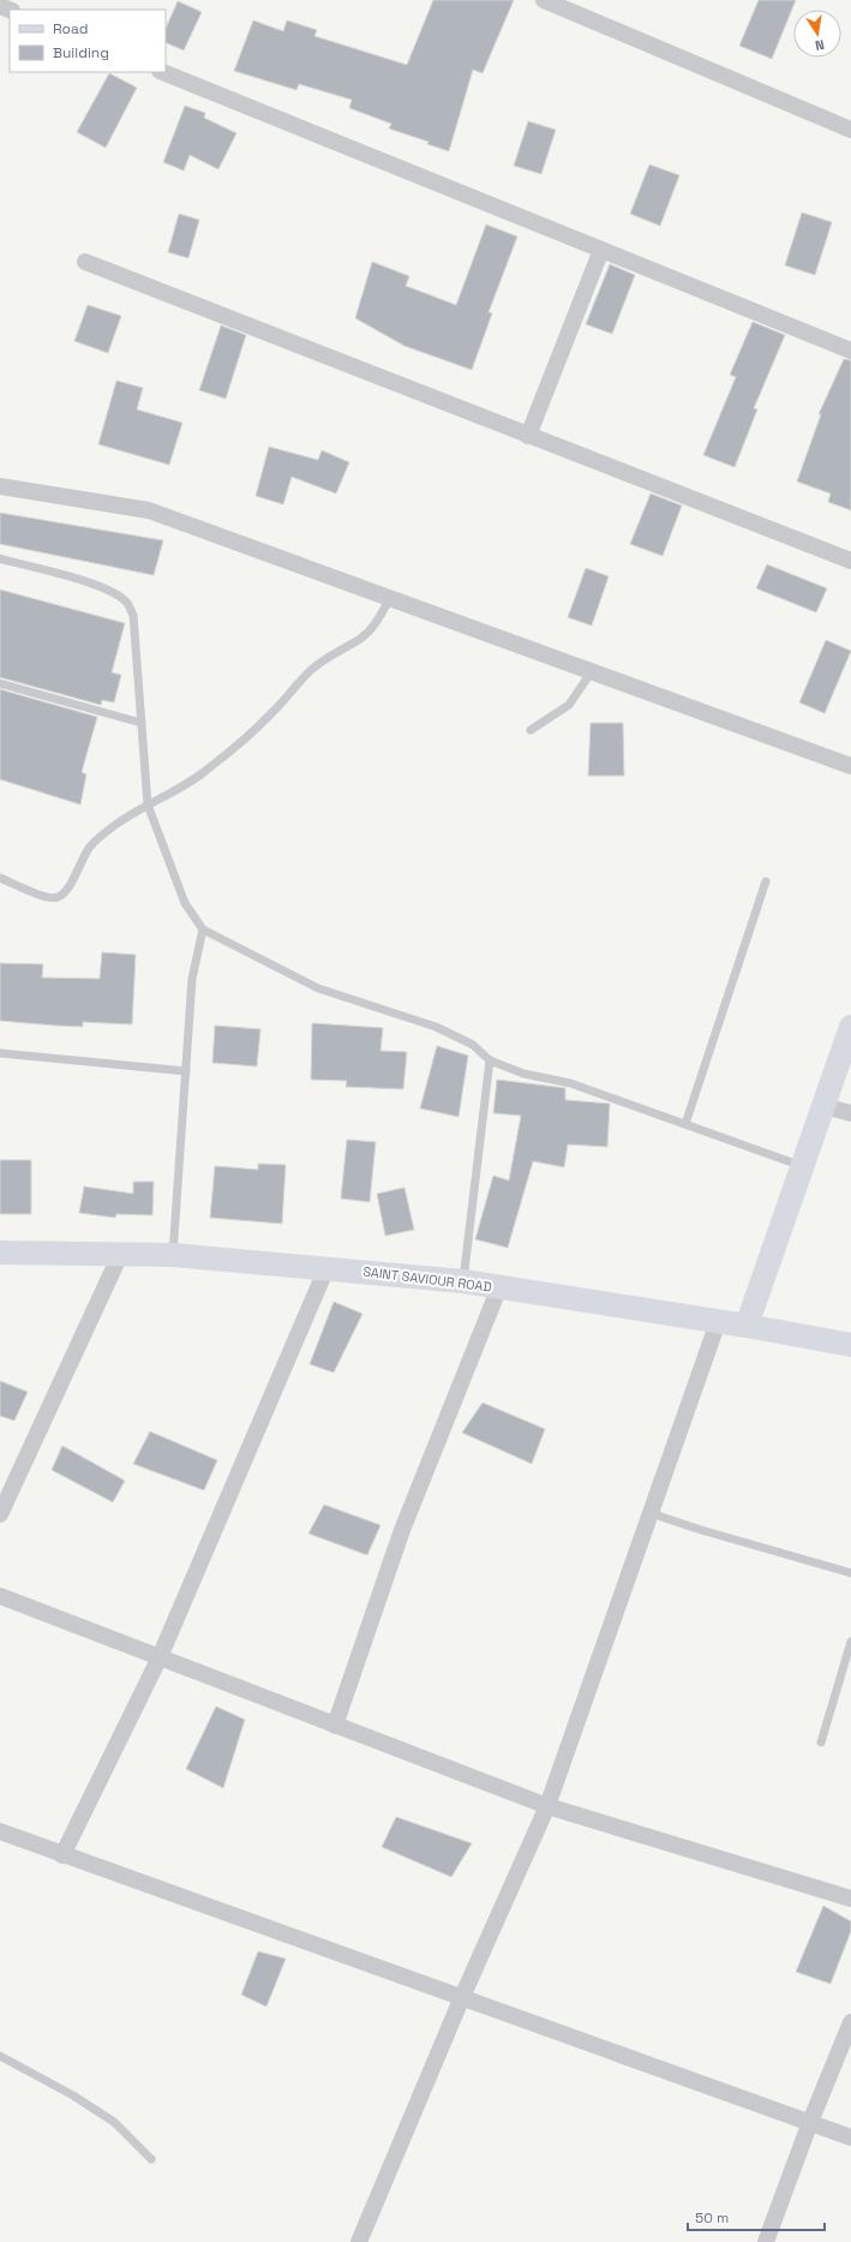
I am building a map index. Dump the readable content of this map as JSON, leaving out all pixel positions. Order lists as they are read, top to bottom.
{
  "streets": {
    "street": ["SAINT SAVIOUR ROAD"]
  },
  "legend": ["Road", "Building"],
  "scale_bar": "50 m",
  "north": "bottom"
}
